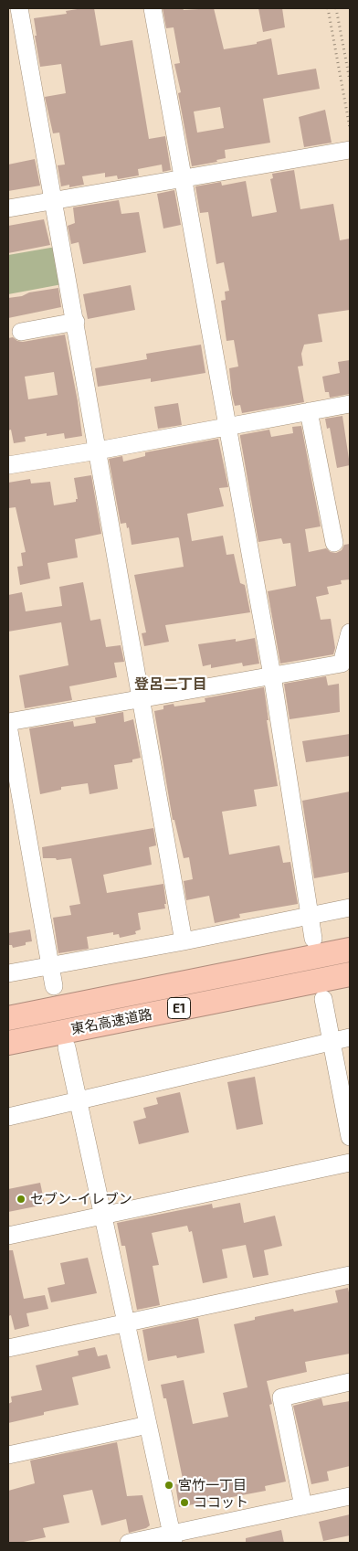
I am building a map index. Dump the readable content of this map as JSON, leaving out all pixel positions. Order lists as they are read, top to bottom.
{
  "streets": {
    "highway": ["E1", "東名高速道路"]
  },
  "districts": ["登呂二丁目"],
  "places": ["セブン-イレブン", "宮竹一丁目", "ココット"]
}
